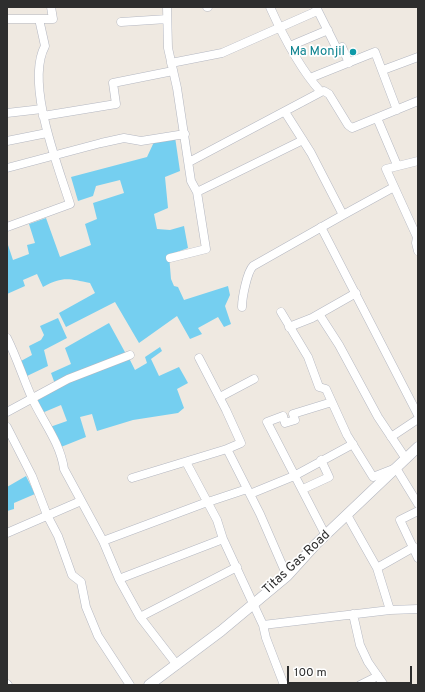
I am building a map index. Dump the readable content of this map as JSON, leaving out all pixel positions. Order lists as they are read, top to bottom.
{
  "streets": {
    "street": ["Titas Gas Road"]
  },
  "places": ["Ma Monjil"],
  "scale_bar": "100 m"
}
